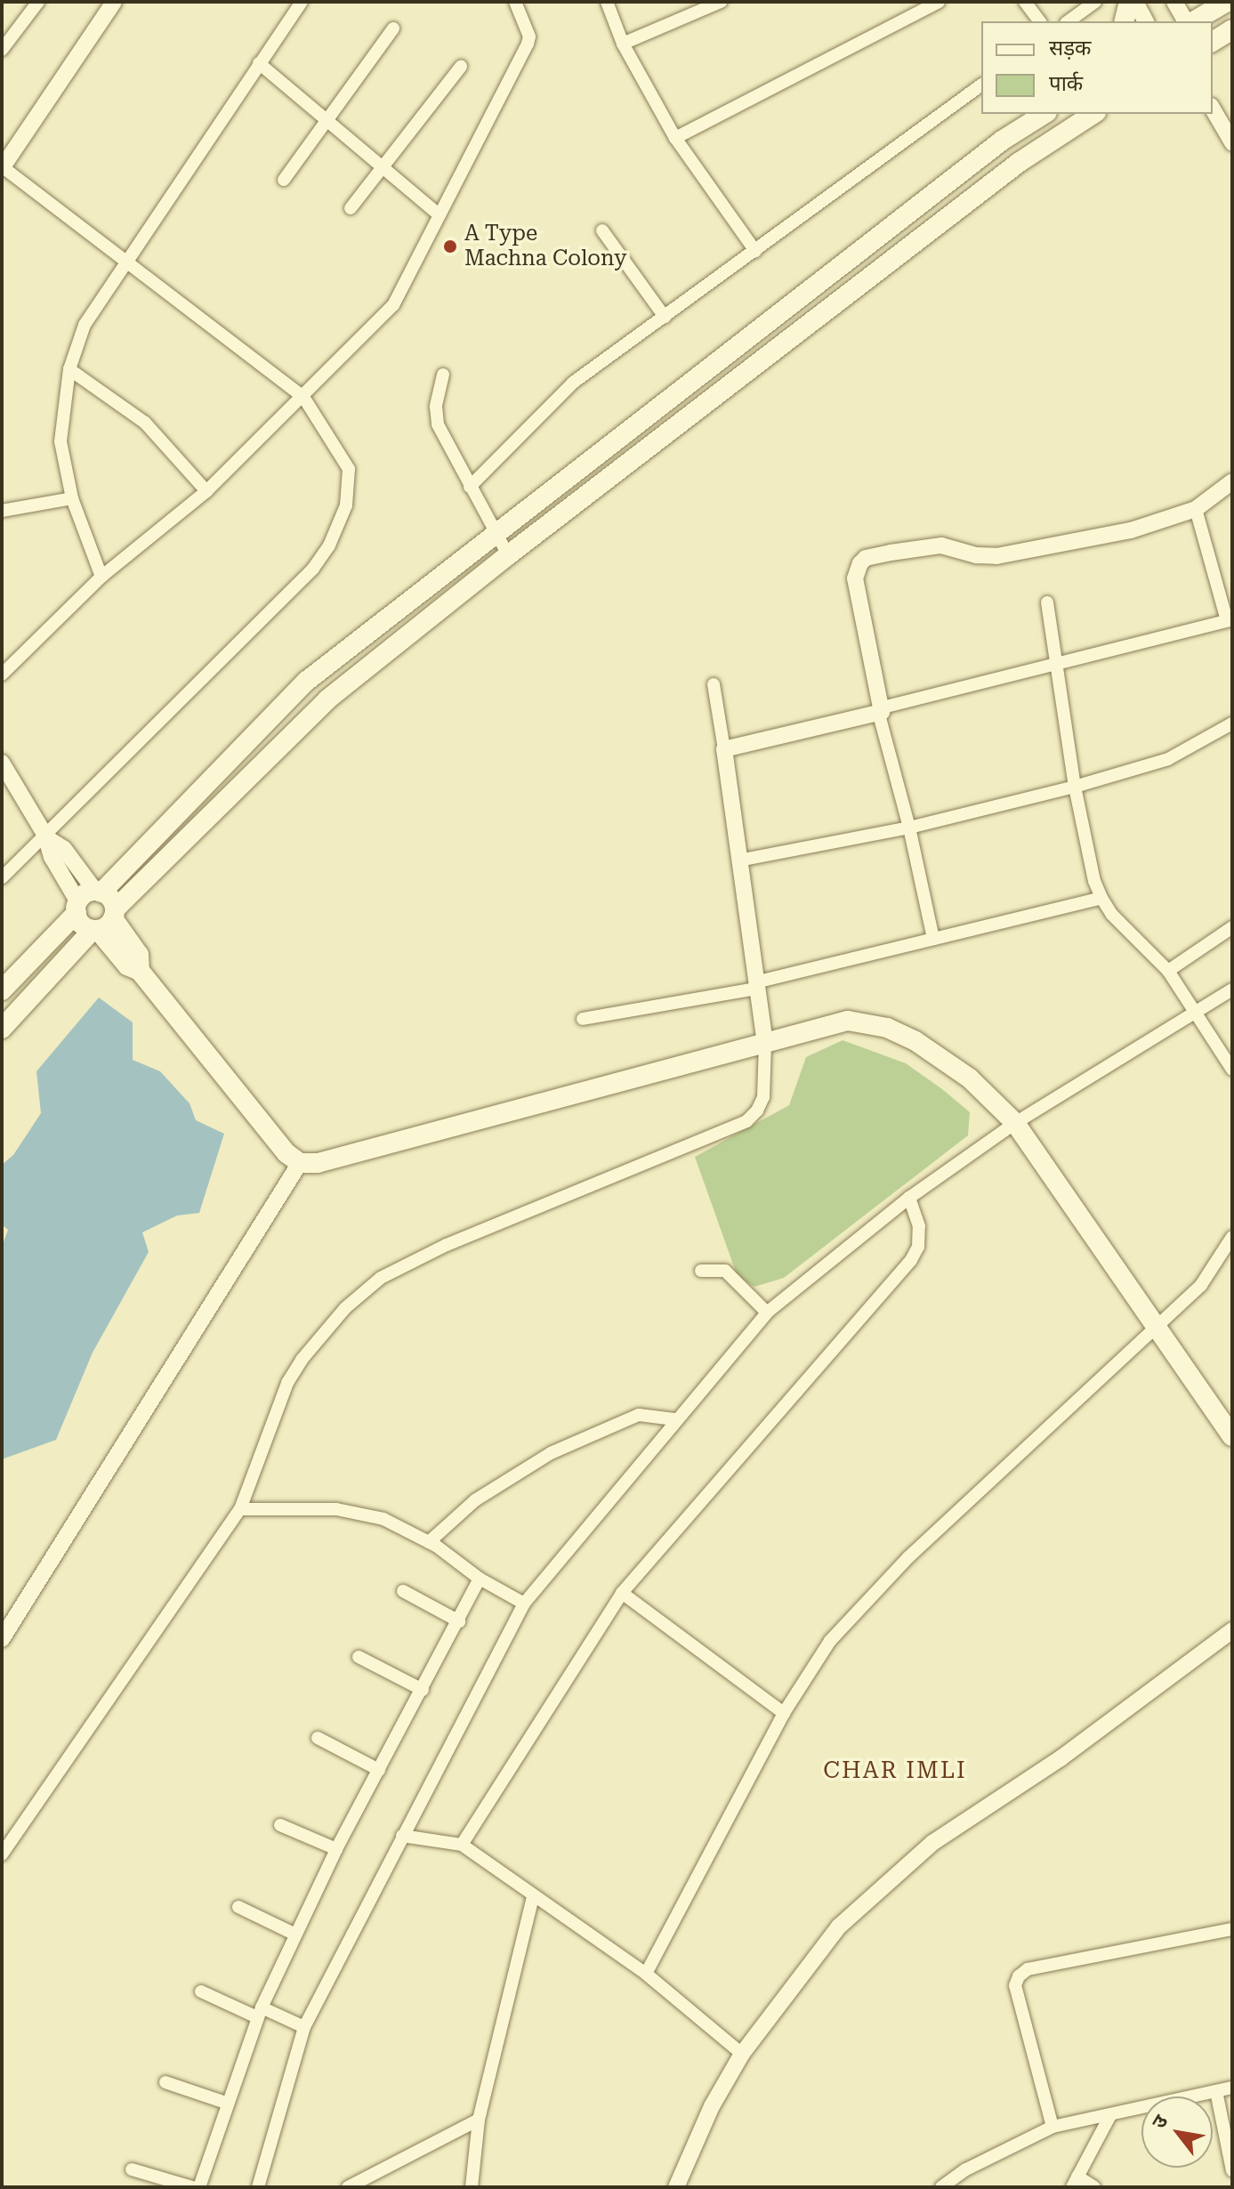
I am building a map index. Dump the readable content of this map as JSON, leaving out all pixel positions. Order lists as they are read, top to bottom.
{
  "districts": ["CHAR IMLI"],
  "places": ["A Type Machna Colony"],
  "legend": ["सड़क", "पार्क"],
  "north": "top left"
}
